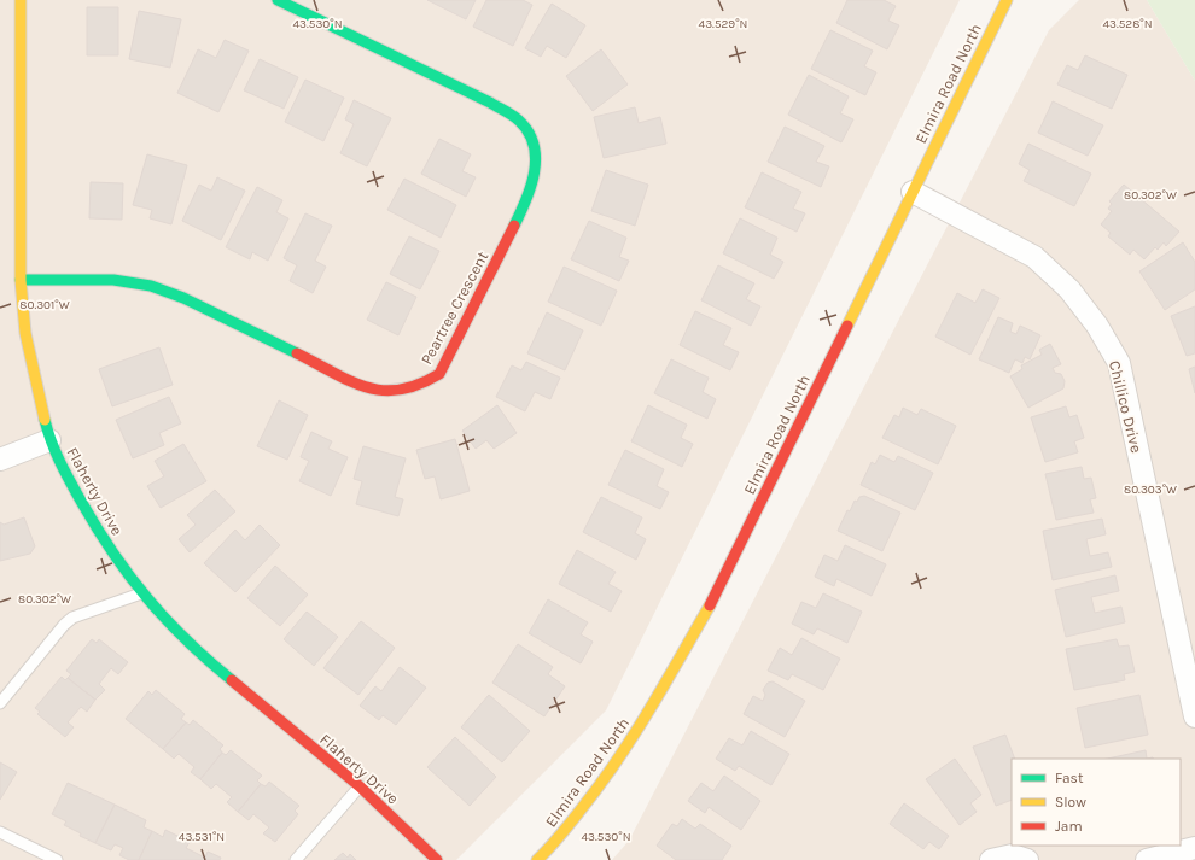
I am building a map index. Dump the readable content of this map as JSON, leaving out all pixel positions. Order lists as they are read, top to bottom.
{
  "streets": {
    "street": [
      "Elmira Road North",
      "Peartree Crescent",
      "Chillico Drive",
      "Flaherty Drive"
    ]
  },
  "crossings": [
    ["Elmira Road North", "Chillico Drive"],
    ["Peartree Crescent", "Flaherty Drive"]
  ],
  "legend": ["Fast", "Slow", "Jam"],
  "coordinates": [
    "43.530°N",
    "43.529°N",
    "43.528°N",
    "80.302°W",
    "80.301°W",
    "80.303°W",
    "43.531°N"
  ]
}
